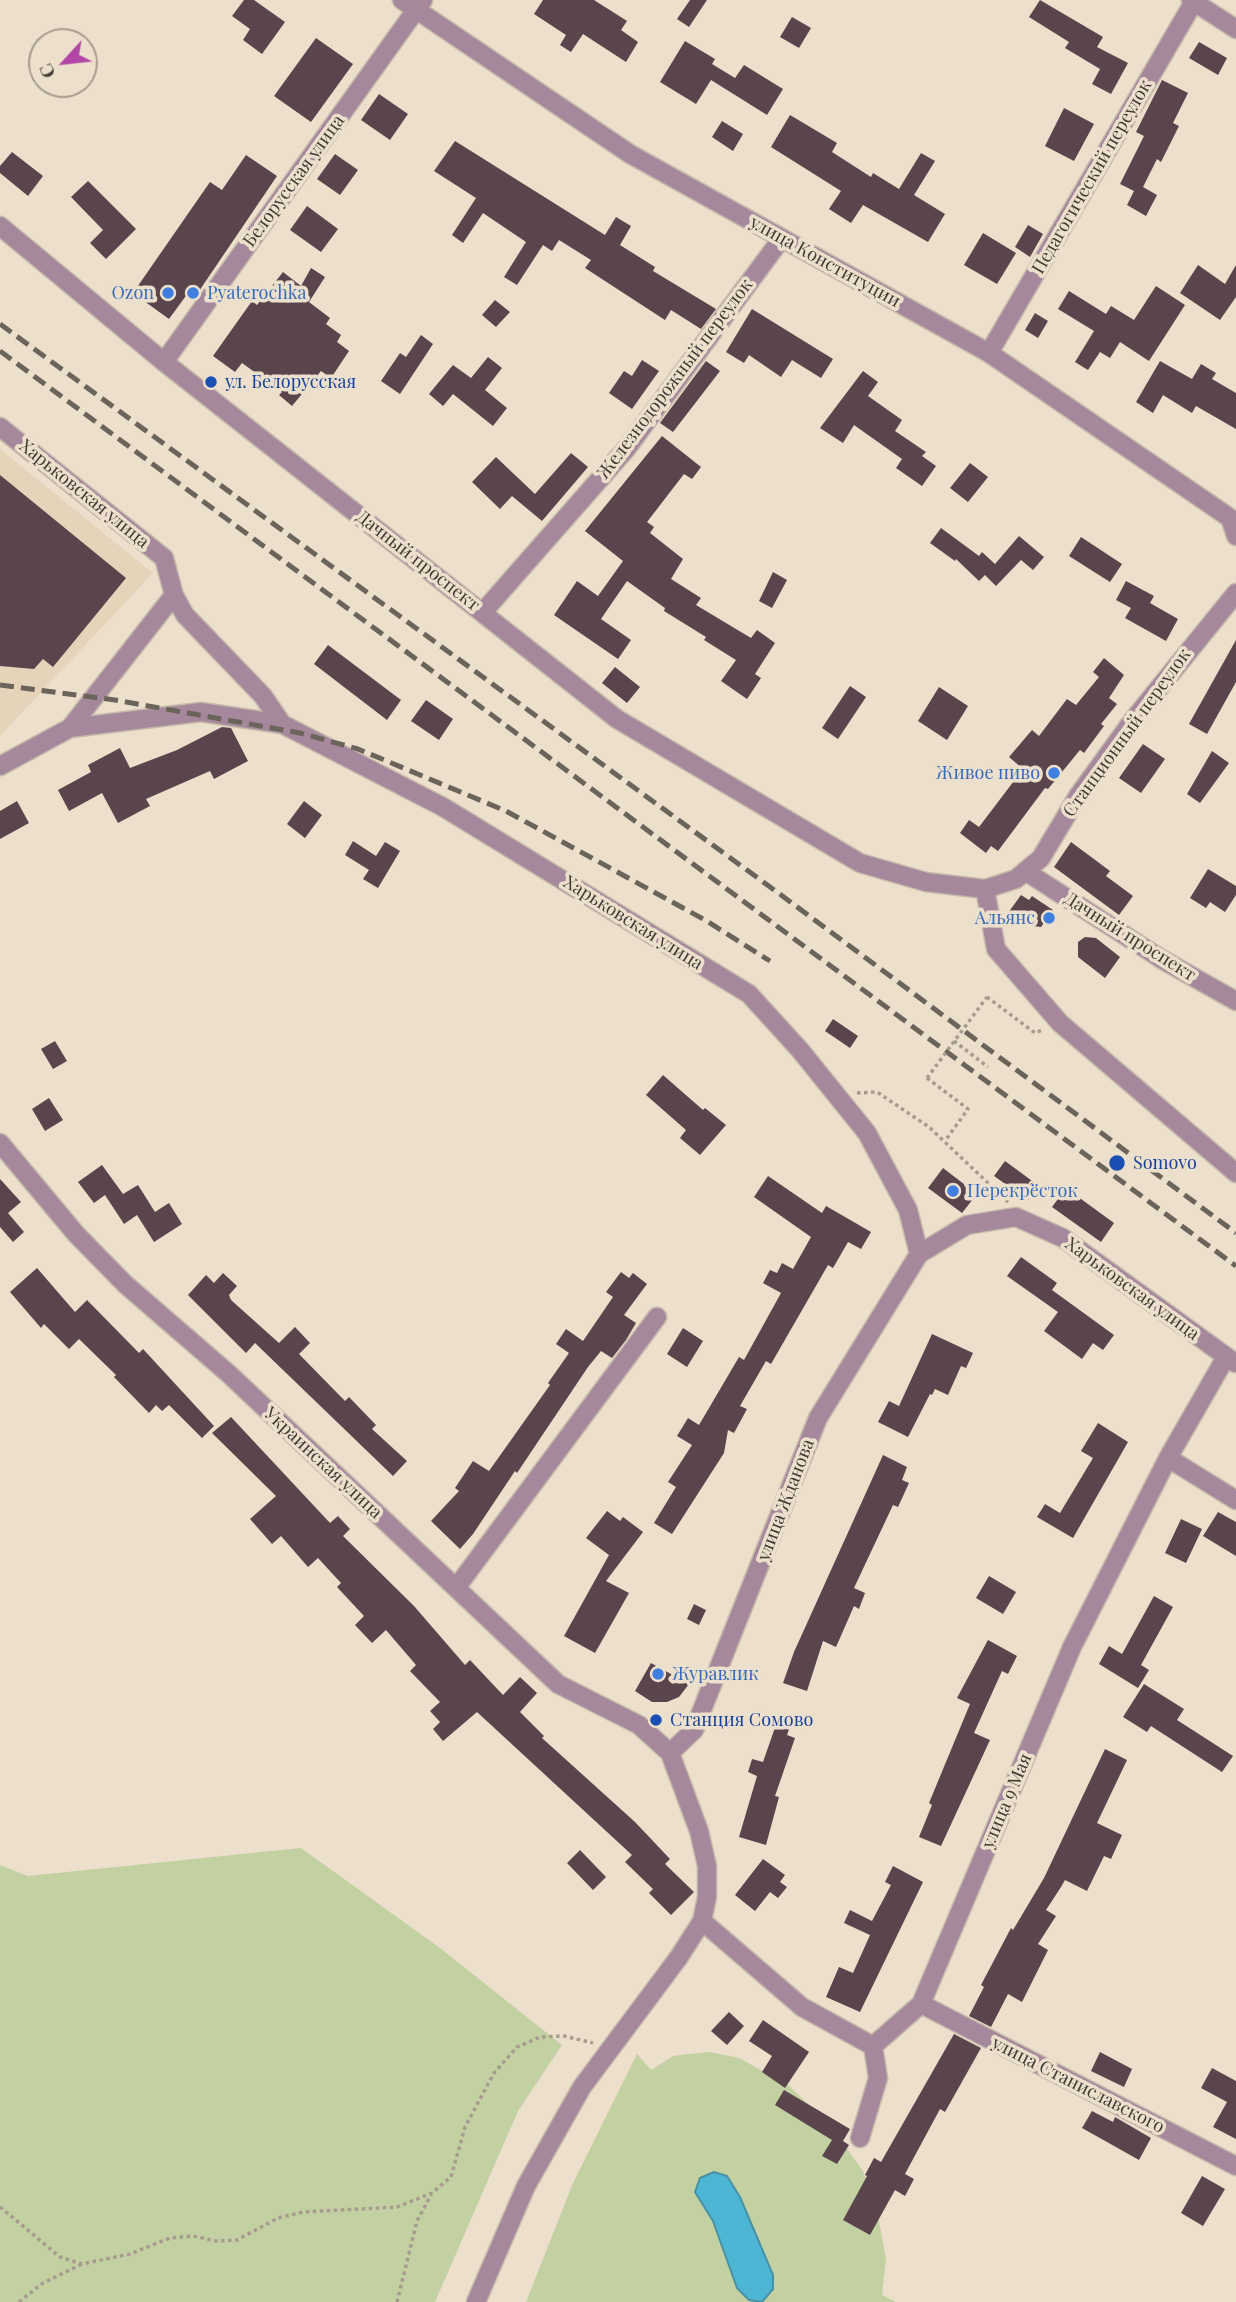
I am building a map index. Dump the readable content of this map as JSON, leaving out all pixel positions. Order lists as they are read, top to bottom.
{
  "streets": {
    "street": [
      "Педагогический переулок",
      "Белорусская улица",
      "улица Конституции",
      "Железнодорожный переулок",
      "Харьковская улица",
      "Дачный проспект",
      "Станционный переулок",
      "Украинская улица",
      "улица Жданова",
      "улица 9 Мая",
      "улица Станиславского"
    ]
  },
  "crossings": [
    ["Педагогический переулок", "улица Конституции"],
    ["Белорусская улица", "улица Конституции"],
    ["Белорусская улица", "Дачный проспект"],
    ["улица Конституции", "Железнодорожный переулок"],
    ["Железнодорожный переулок", "Дачный проспект"],
    ["Харьковская улица", "улица Жданова"],
    ["Харьковская улица", "улица 9 Мая"],
    ["Дачный проспект", "Станционный переулок"],
    ["Украинская улица", "улица Жданова"],
    ["улица 9 Мая", "улица Станиславского"]
  ],
  "places": [
    "Ozon",
    "Pyaterochka",
    "ул. Белорусская",
    "Живое пиво",
    "Альянс",
    "Somovo",
    "Перекрёсток",
    "Журавлик",
    "Станция Сомово"
  ],
  "north": "bottom left"
}
